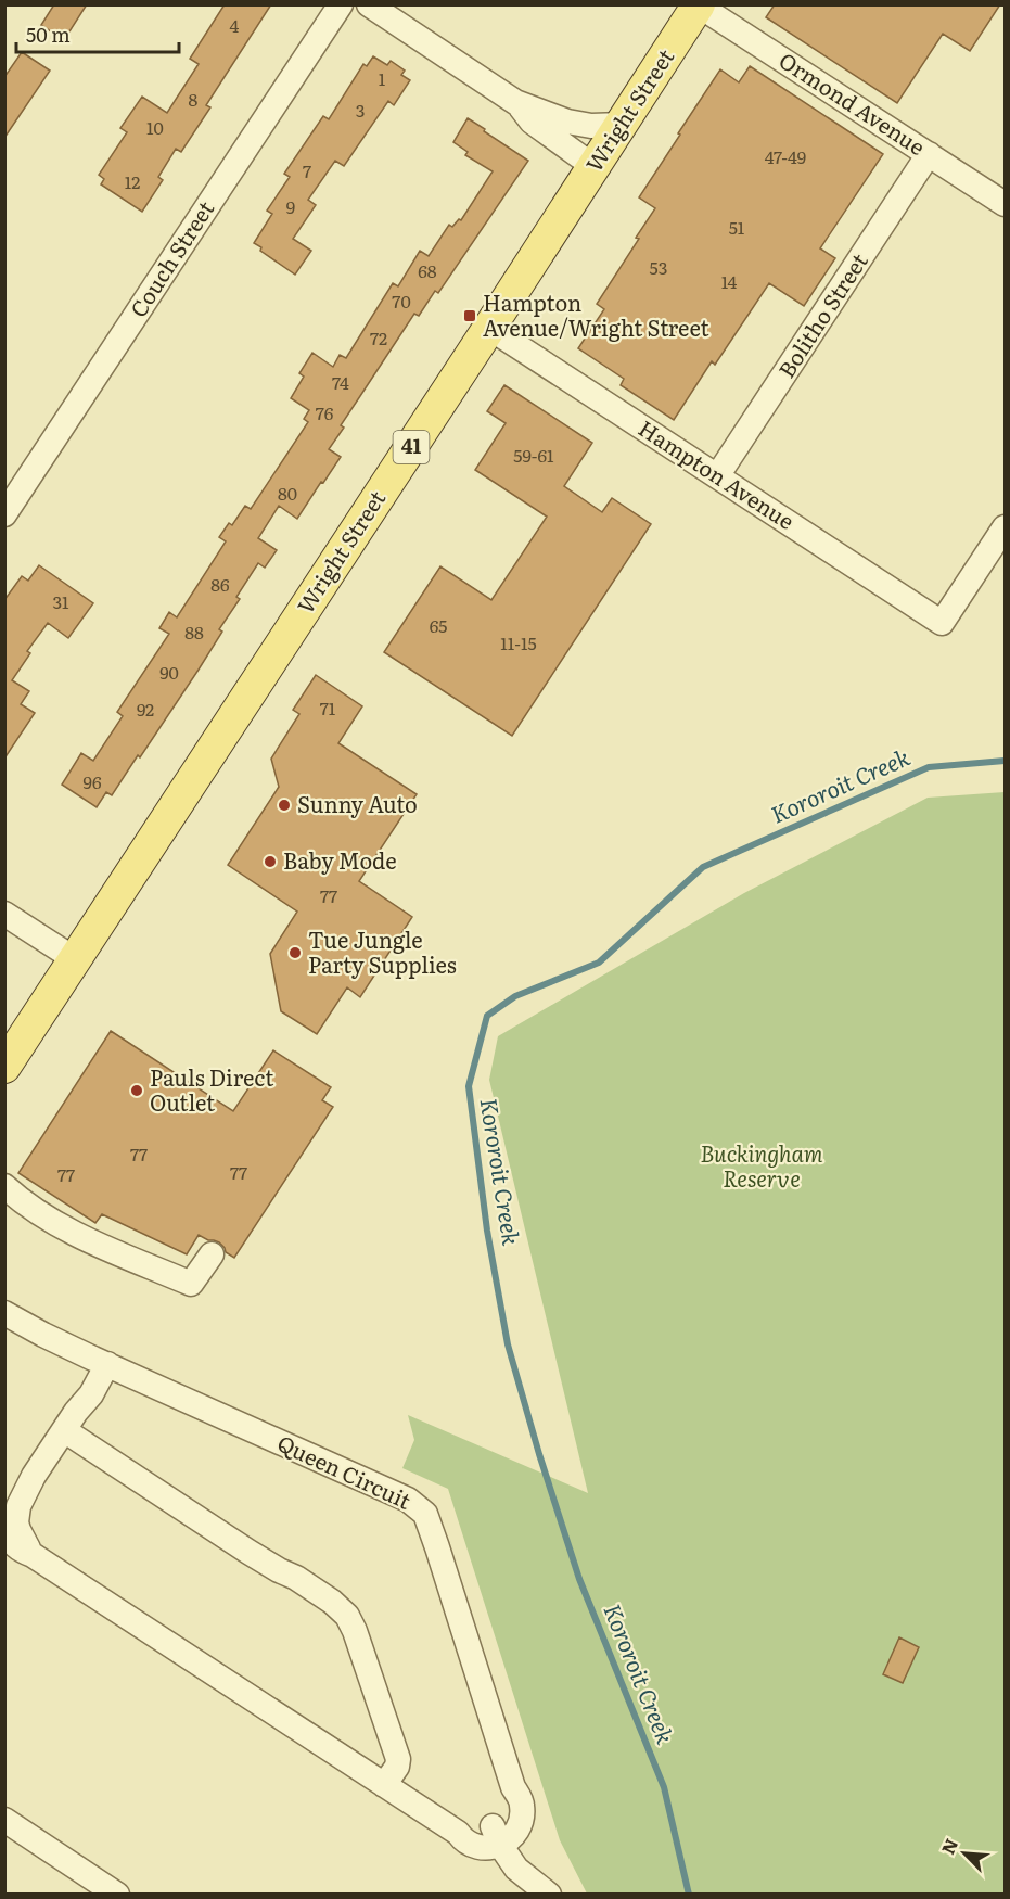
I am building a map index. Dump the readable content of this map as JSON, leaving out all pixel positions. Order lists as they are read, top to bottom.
{
  "streets": {
    "main road": ["Wright Street", "41"],
    "street": [
      "Ormond Avenue",
      "Couch Street",
      "Bolitho Street",
      "Hampton Avenue",
      "Queen Circuit"
    ]
  },
  "crossings": [
    ["Ormond Avenue", "Wright Street"],
    ["Ormond Avenue", "Bolitho Street"],
    ["Wright Street", "Hampton Avenue"],
    ["Bolitho Street", "Hampton Avenue"]
  ],
  "water": ["Kororoit Creek"],
  "parks": ["Buckingham Reserve"],
  "places": {
    "transit": ["Hampton Avenue/Wright Street"],
    "other": [
      "Sunny Auto",
      "Baby Mode",
      "Tue Jungle Party Supplies",
      "Pauls Direct Outlet"
    ]
  },
  "house_numbers": [
    "4",
    "1",
    "8",
    "3",
    "10",
    "47-49",
    "7",
    "12",
    "9",
    "51",
    "53",
    "68",
    "14",
    "70",
    "72",
    "74",
    "76",
    "59-61",
    "80",
    "86",
    "31",
    "65",
    "88",
    "11-15",
    "90",
    "71",
    "92",
    "96",
    "77",
    "77",
    "77",
    "77"
  ],
  "scale_bar": "50 m",
  "north": "top left"
}
